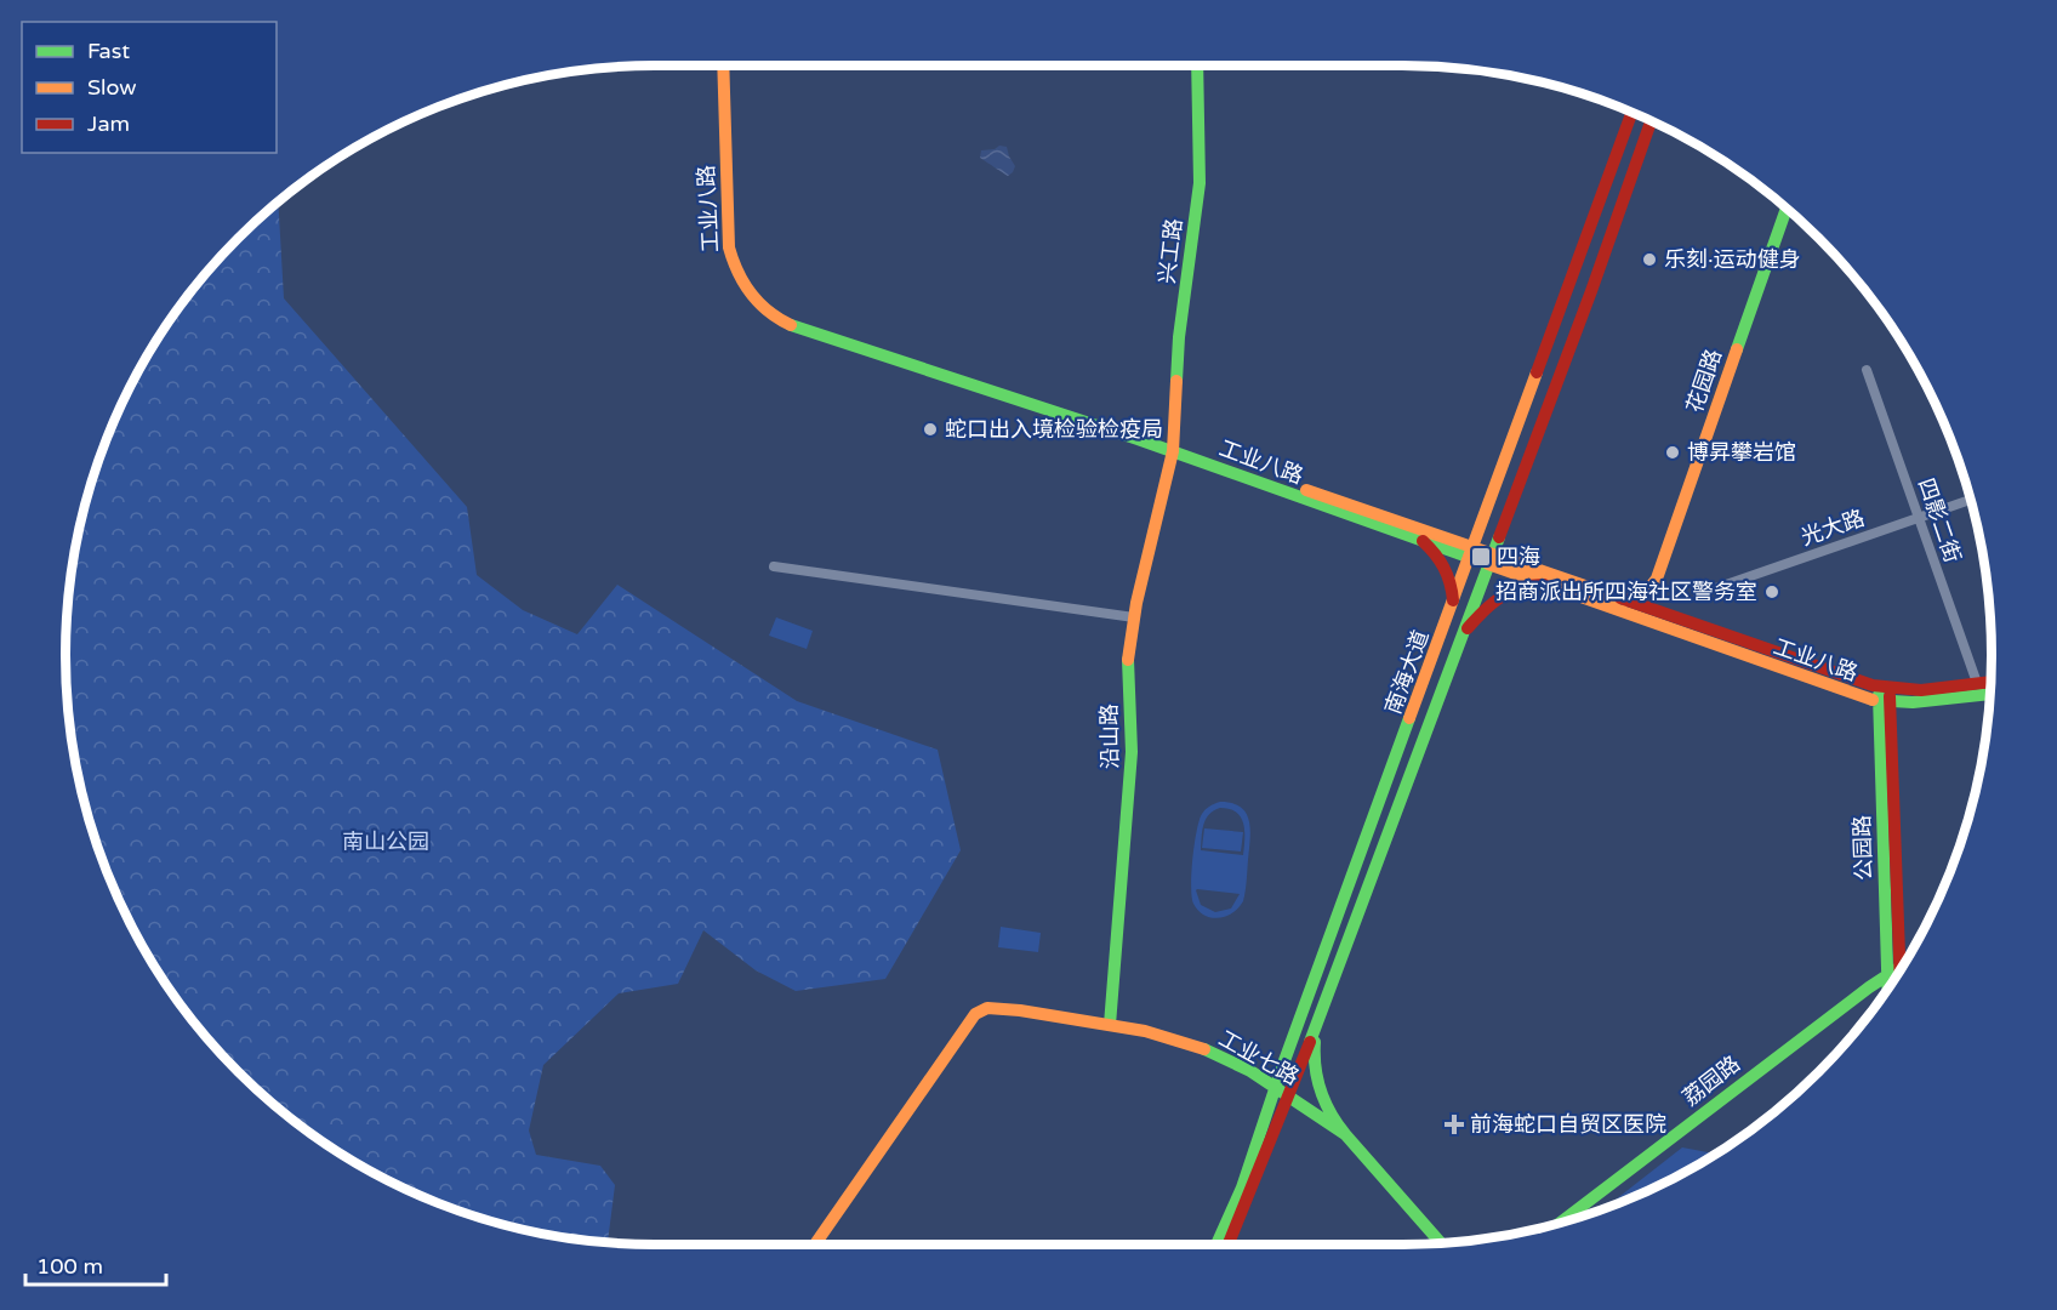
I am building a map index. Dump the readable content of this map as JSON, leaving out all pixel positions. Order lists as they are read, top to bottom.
{
  "streets": {
    "street": [
      "工业八路",
      "兴工路",
      "花园路",
      "四影二街",
      "光大路",
      "南海大道",
      "沿山路",
      "公园路",
      "工业七路",
      "荔园路"
    ]
  },
  "crossings": [
    ["工业八路", "兴工路"],
    ["工业八路", "四影二街"],
    ["工业八路", "南海大道"],
    ["工业八路", "沿山路"],
    ["工业八路", "公园路"],
    ["兴工路", "沿山路"],
    ["四影二街", "光大路"],
    ["南海大道", "工业七路"],
    ["沿山路", "工业七路"],
    ["公园路", "荔园路"]
  ],
  "parks": ["南山公园"],
  "places": {
    "other": [
      "乐刻·运动健身",
      "蛇口出入境检验检疫局",
      "博昇攀岩馆",
      "招商派出所四海社区警务室"
    ],
    "transit": ["四海"],
    "health": ["前海蛇口自贸区医院"]
  },
  "legend": ["Fast", "Slow", "Jam"],
  "scale_bar": "100 m"
}
